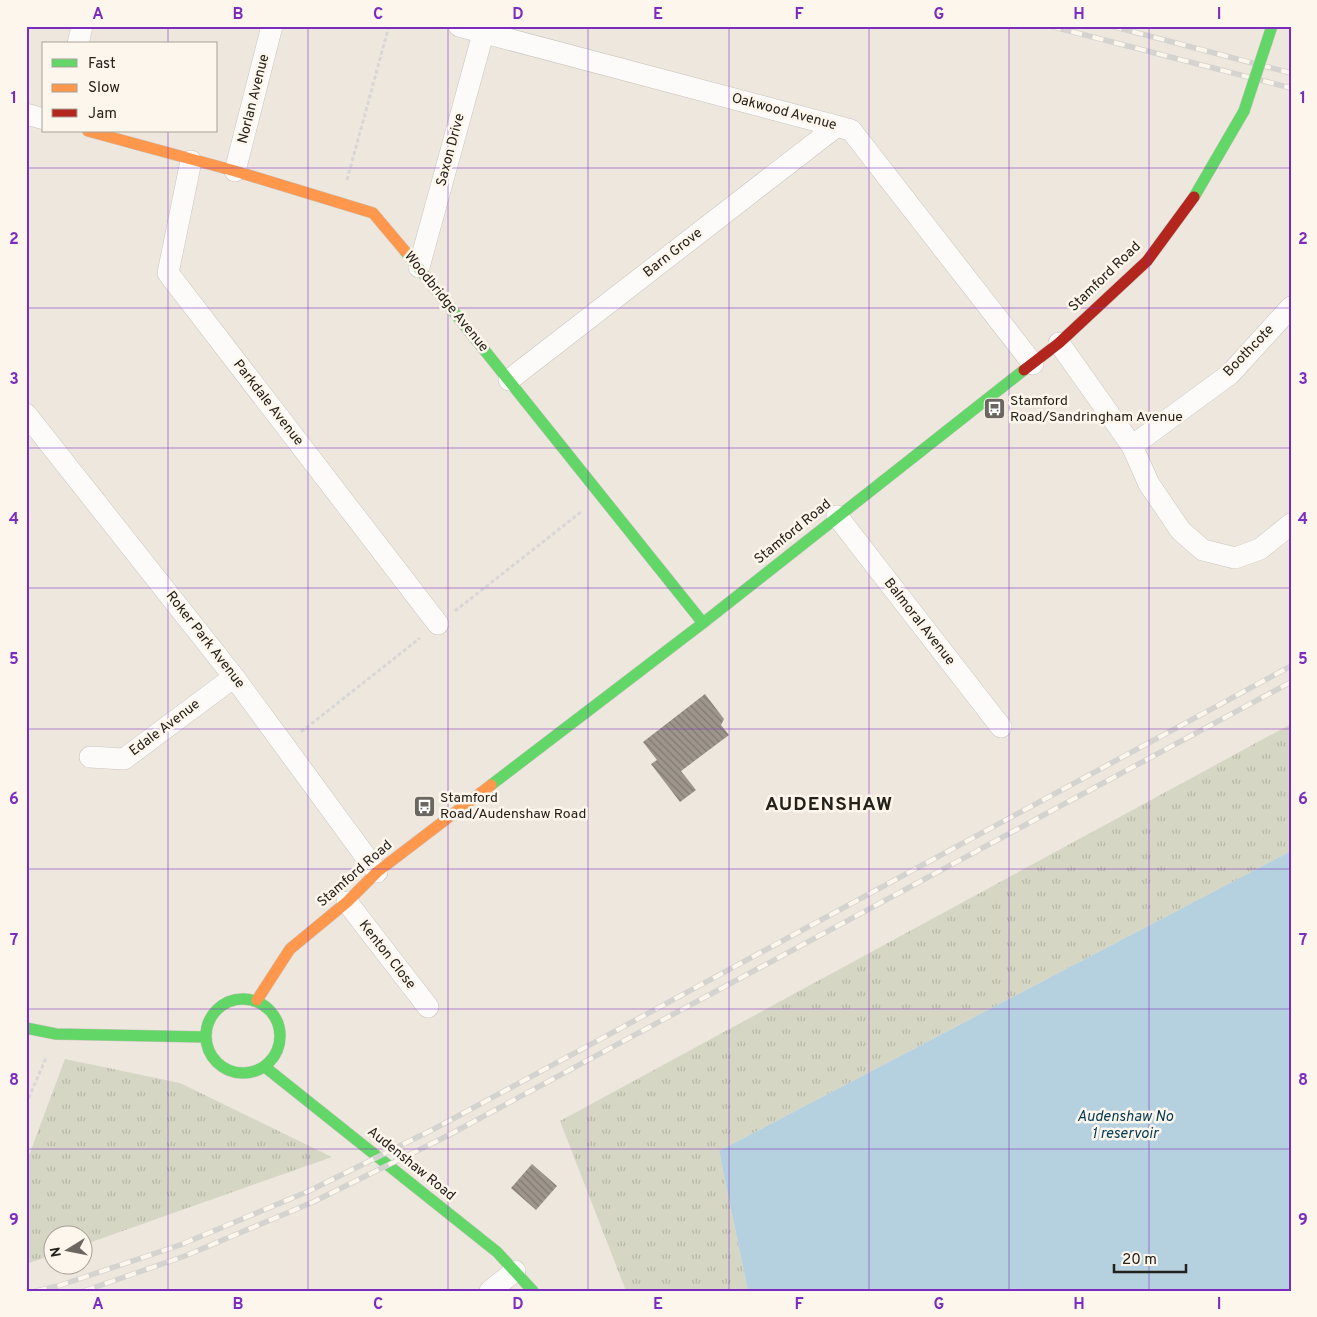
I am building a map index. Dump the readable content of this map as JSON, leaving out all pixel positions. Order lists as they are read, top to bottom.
{
  "streets": {
    "street": [
      "Norlan Avenue",
      "Oakwood Avenue",
      "Saxon Drive",
      "Barn Grove",
      "Stamford Road",
      "Woodbridge Avenue",
      "Boothcote",
      "Parkdale Avenue",
      "Balmoral Avenue",
      "Roker Park Avenue",
      "Edale Avenue",
      "Kenton Close",
      "Audenshaw Road"
    ]
  },
  "crossings": [
    ["Norlan Avenue", "Woodbridge Avenue"],
    ["Oakwood Avenue", "Saxon Drive"],
    ["Oakwood Avenue", "Barn Grove"],
    ["Oakwood Avenue", "Stamford Road"],
    ["Saxon Drive", "Woodbridge Avenue"],
    ["Barn Grove", "Woodbridge Avenue"],
    ["Stamford Road", "Woodbridge Avenue"],
    ["Stamford Road", "Balmoral Avenue"],
    ["Stamford Road", "Roker Park Avenue"],
    ["Stamford Road", "Kenton Close"],
    ["Stamford Road", "Audenshaw Road"],
    ["Woodbridge Avenue", "Parkdale Avenue"],
    ["Roker Park Avenue", "Edale Avenue"]
  ],
  "districts": ["AUDENSHAW"],
  "water": ["Audenshaw No 1 reservoir"],
  "places": {
    "bus stop": ["Stamford Road/Sandringham Avenue", "Stamford Road/Audenshaw Road"]
  },
  "legend": ["Fast", "Slow", "Jam"],
  "scale_bar": "20 m",
  "north": "left",
  "grid": {
    "columns": [
      "A",
      "B",
      "C",
      "D",
      "E",
      "F",
      "G",
      "H",
      "I"
    ],
    "rows": [
      "1",
      "2",
      "3",
      "4",
      "5",
      "6",
      "7",
      "8",
      "9"
    ]
  }
}
